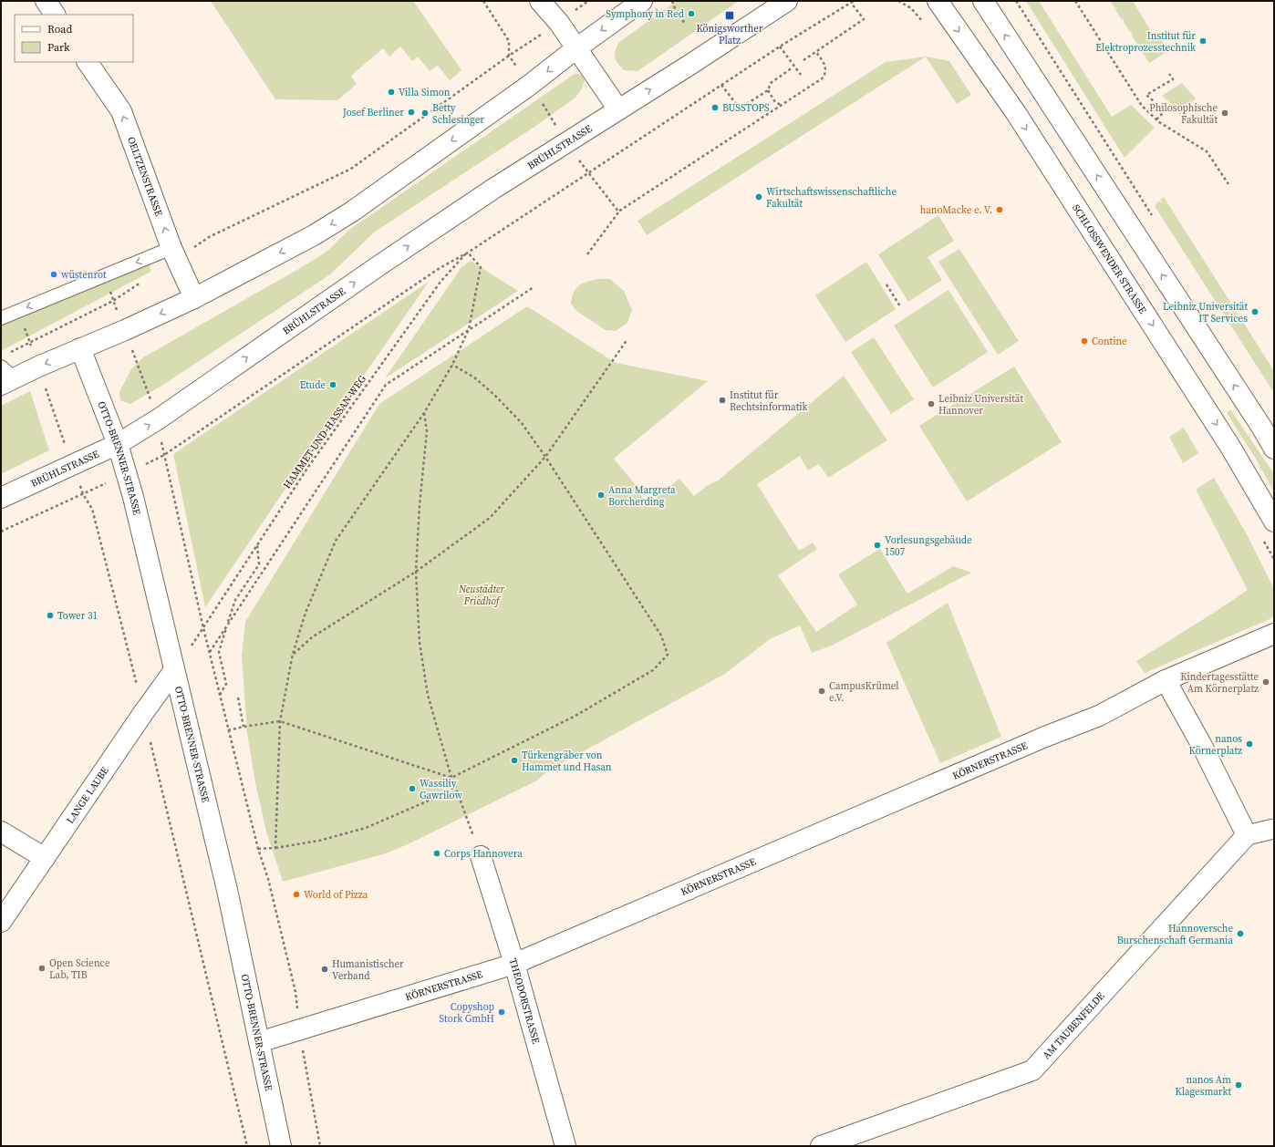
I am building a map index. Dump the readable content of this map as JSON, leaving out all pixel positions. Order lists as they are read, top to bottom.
{
  "streets": {
    "street": [
      "BRÜHLSTRASSE",
      "OELTZENSTRASSE",
      "SCHLOSSWENDER STRASSE",
      "OTTO-BRENNER-STRASSE",
      "KÖRNERSTRASSE",
      "LANGE LAUBE",
      "THEODORSTRASSE",
      "AM TAUBENFELDE"
    ],
    "path": ["HAMMET-UND-HASSAN-WEG"]
  },
  "crossings": [
    ["BRÜHLSTRASSE", "OTTO-BRENNER-STRASSE"],
    ["OTTO-BRENNER-STRASSE", "KÖRNERSTRASSE"],
    ["OTTO-BRENNER-STRASSE", "LANGE LAUBE"],
    ["KÖRNERSTRASSE", "THEODORSTRASSE"]
  ],
  "one_way": ["OELTZENSTRASSE"],
  "parks": ["Neustädter Friedhof"],
  "places": {
    "other": [
      "Symphony in Red",
      "Institut für Elektroprozesstechnik",
      "Villa Simon",
      "BUSSTOPS",
      "Josef Berliner",
      "Betty Schlesinger",
      "Philosophische Fakultät",
      "Wirtschaftswissenschaftliche Fakultät",
      "hanoMacke e. V.",
      "wüstenrot",
      "Leibniz Universität IT Services",
      "Contine",
      "Etude",
      "Institut für Rechtsinformatik",
      "Leibniz Universität Hannover",
      "Anna Margreta Borcherding",
      "Vorlesungsgebäude 1507",
      "Tower 31",
      "Kindertagesstätte Am Körnerplatz",
      "CampusKrümel e.V.",
      "nanos Körnerplatz",
      "Türkengräber von Hammet und Hasan",
      "Wassiliy Gawrilow",
      "Corps Hannovera",
      "World of Pizza",
      "Hannoversche Burschenschaft Germania",
      "Open Science Lab, TIB",
      "Humanistischer Verband",
      "Copyshop Stork GmbH",
      "nanos Am Klagesmarkt"
    ],
    "transit": ["Königsworther Platz"]
  },
  "legend": ["Road", "Park"]
}
